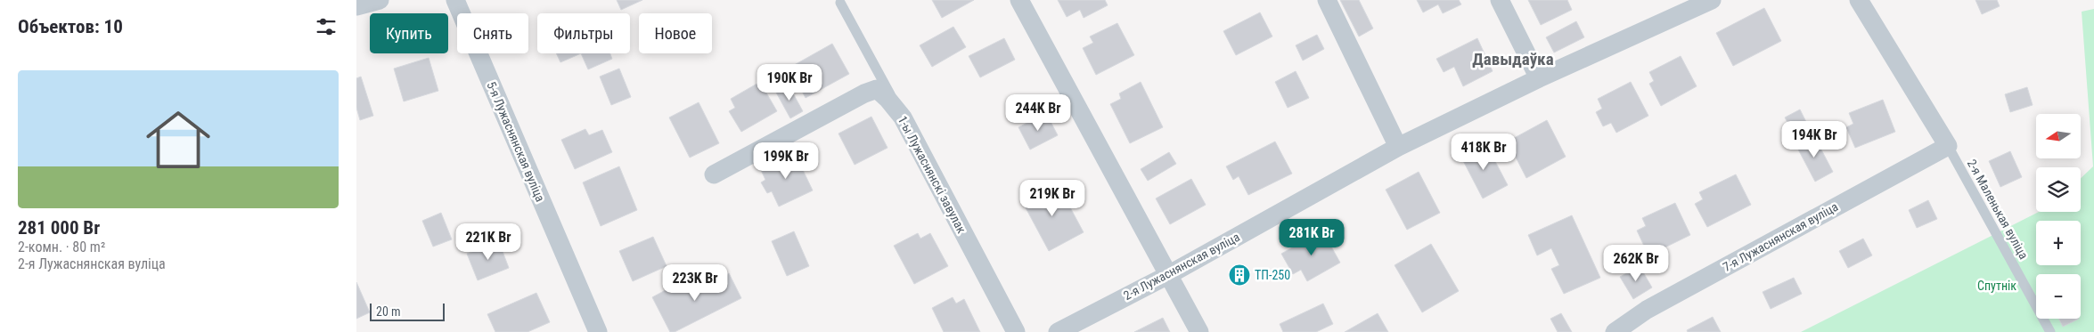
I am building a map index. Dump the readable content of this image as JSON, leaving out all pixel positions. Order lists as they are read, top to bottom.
{
  "streets": {
    "street": [
      "5-я Лужаснянская вуліца",
      "1-ы Лужаснянскі завулак",
      "7-я Лужаснянская вуліца",
      "2-я Лужаснянская вуліца"
    ],
    "lane": ["2-я Маленькая вуліца"]
  },
  "crossings": [
    ["2-я Маленькая вуліца", "7-я Лужаснянская вуліца"]
  ],
  "districts": ["Давыдаўка"],
  "parks": ["Спутнік"],
  "places": {
    "building": ["ТП-250"]
  },
  "scale_bar": "20 m",
  "north": "left",
  "page": {
    "heading": "Объектов: 10",
    "chip": [
      "Купить",
      "Снять",
      "Фильтры",
      "Новое"
    ],
    "list": [
      {
        "name": "281 000 Br",
        "note": "2-комн. · 80 m² · 2-я Лужаснянская вуліца"
      }
    ],
    "price": [
      "190K Br",
      "244K Br",
      "194K Br",
      "418K Br",
      "199K Br",
      "219K Br",
      "281K Br",
      "221K Br",
      "262K Br",
      "223K Br"
    ],
    "map_buttons": ["+", "−"],
    "scale": "20 m"
  }
}
